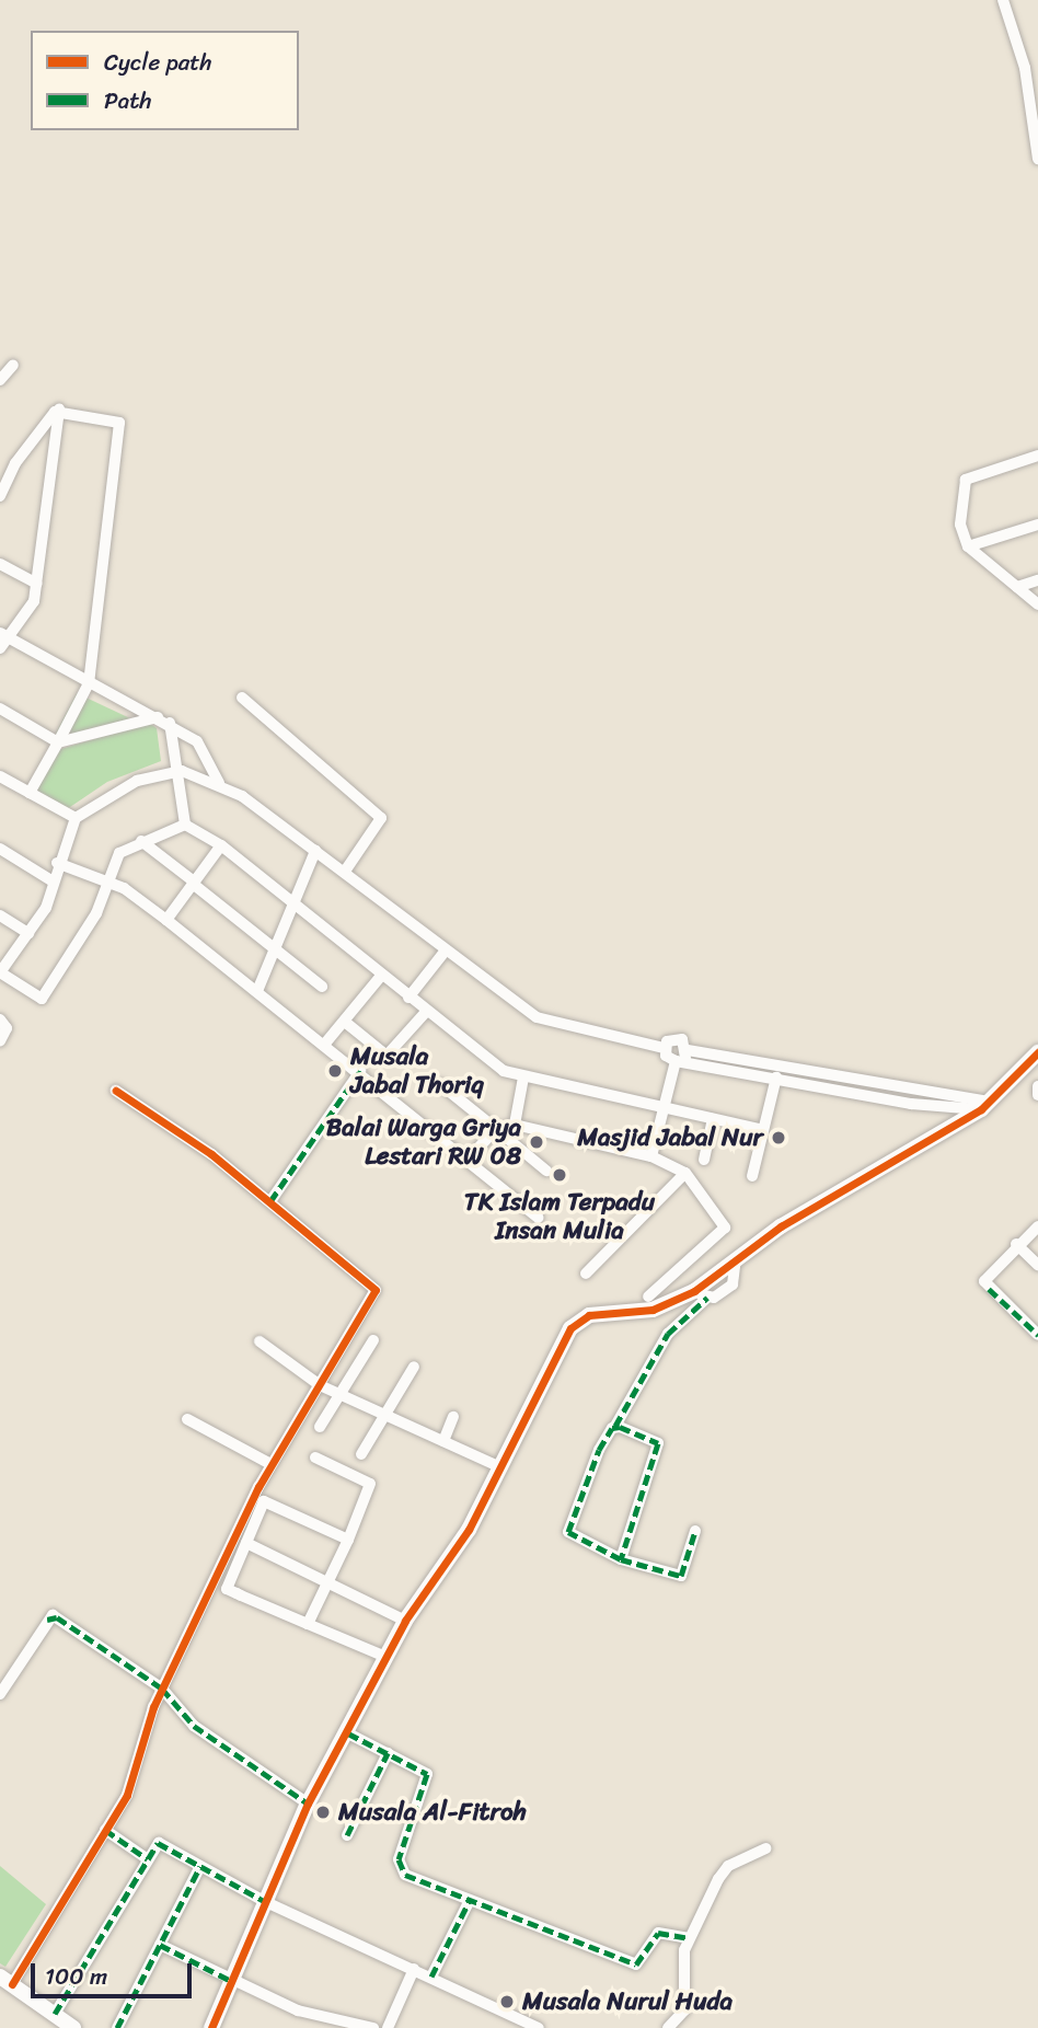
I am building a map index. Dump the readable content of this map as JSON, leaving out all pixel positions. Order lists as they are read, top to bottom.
{
  "places": [
    "Musala Jabal Thoriq",
    "Masjid Jabal Nur",
    "Balai Warga Griya Lestari RW 08",
    "TK Islam Terpadu Insan Mulia",
    "Musala Al-Fitroh",
    "Musala Nurul Huda"
  ],
  "legend": ["Cycle path", "Path"],
  "scale_bar": "100 m"
}
